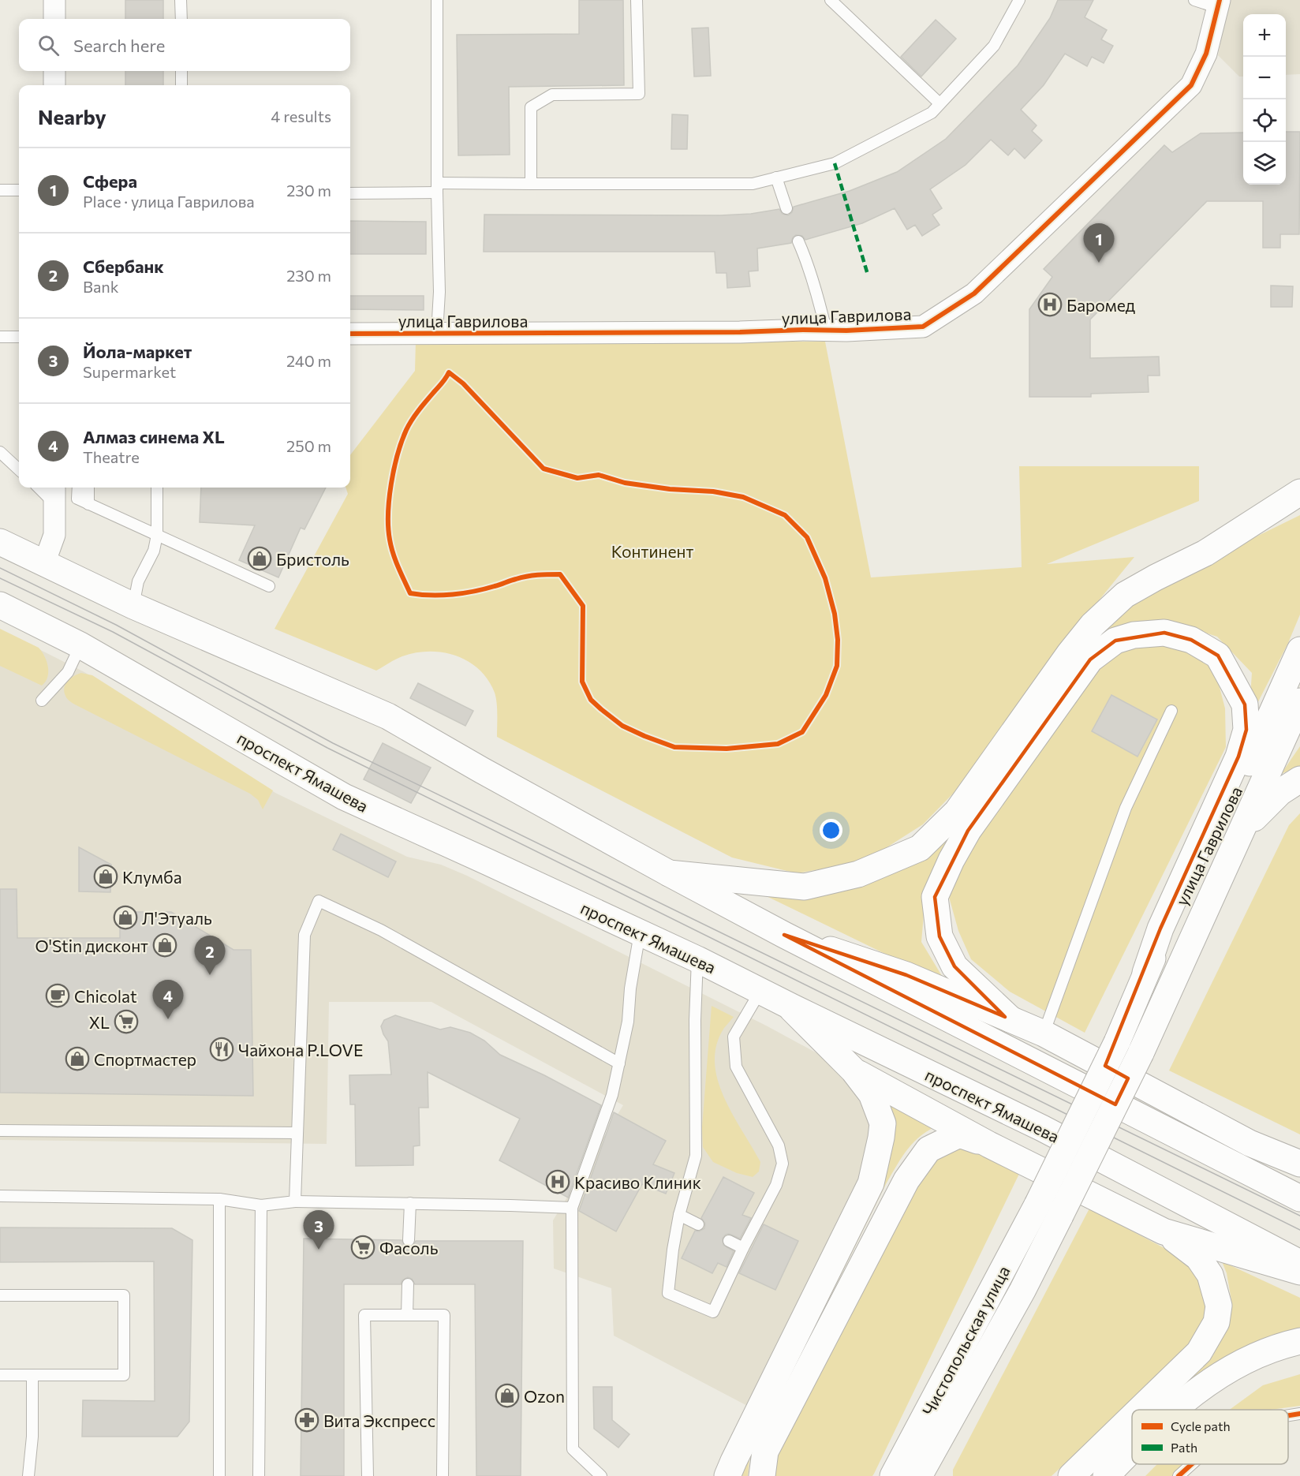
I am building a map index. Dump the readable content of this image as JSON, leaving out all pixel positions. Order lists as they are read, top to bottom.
{
  "streets": {
    "main road": ["улица Гаврилова", "проспект Ямашева", "Чистопольская улица"]
  },
  "crossings": [
    ["улица Гаврилова", "Чистопольская улица"]
  ],
  "parks": ["Континент"],
  "places": {
    "hospital": ["Баромед", "Красиво Клиник"],
    "shop": [
      "Бристоль",
      "Клумба",
      "Л'Этуаль",
      "O'Stin дисконт",
      "Спортмастер",
      "Ozon"
    ],
    "cafe": ["Chicolat"],
    "supermarket": ["XL", "Фасоль"],
    "restaurant": ["Чайхона P.LOVE"],
    "pharmacy": ["Вита Экспресс"]
  },
  "legend": ["Cycle path", "Path"],
  "page": {
    "map_buttons": ["+", "−"],
    "search": "Search here",
    "heading": ["Nearby", "4 results"],
    "list": [
      {
        "mark": "1",
        "name": "Сфера",
        "note": "Place · улица Гаврилова",
        "value": "230 m"
      },
      {
        "mark": "2",
        "name": "Сбербанк",
        "note": "Bank",
        "value": "230 m"
      },
      {
        "mark": "3",
        "name": "Йола-маркет",
        "note": "Supermarket",
        "value": "240 m"
      },
      {
        "mark": "4",
        "name": "Алмаз синема XL",
        "note": "Theatre",
        "value": "250 m"
      }
    ],
    "pins": [
      "1",
      "2",
      "4",
      "3"
    ]
  }
}
